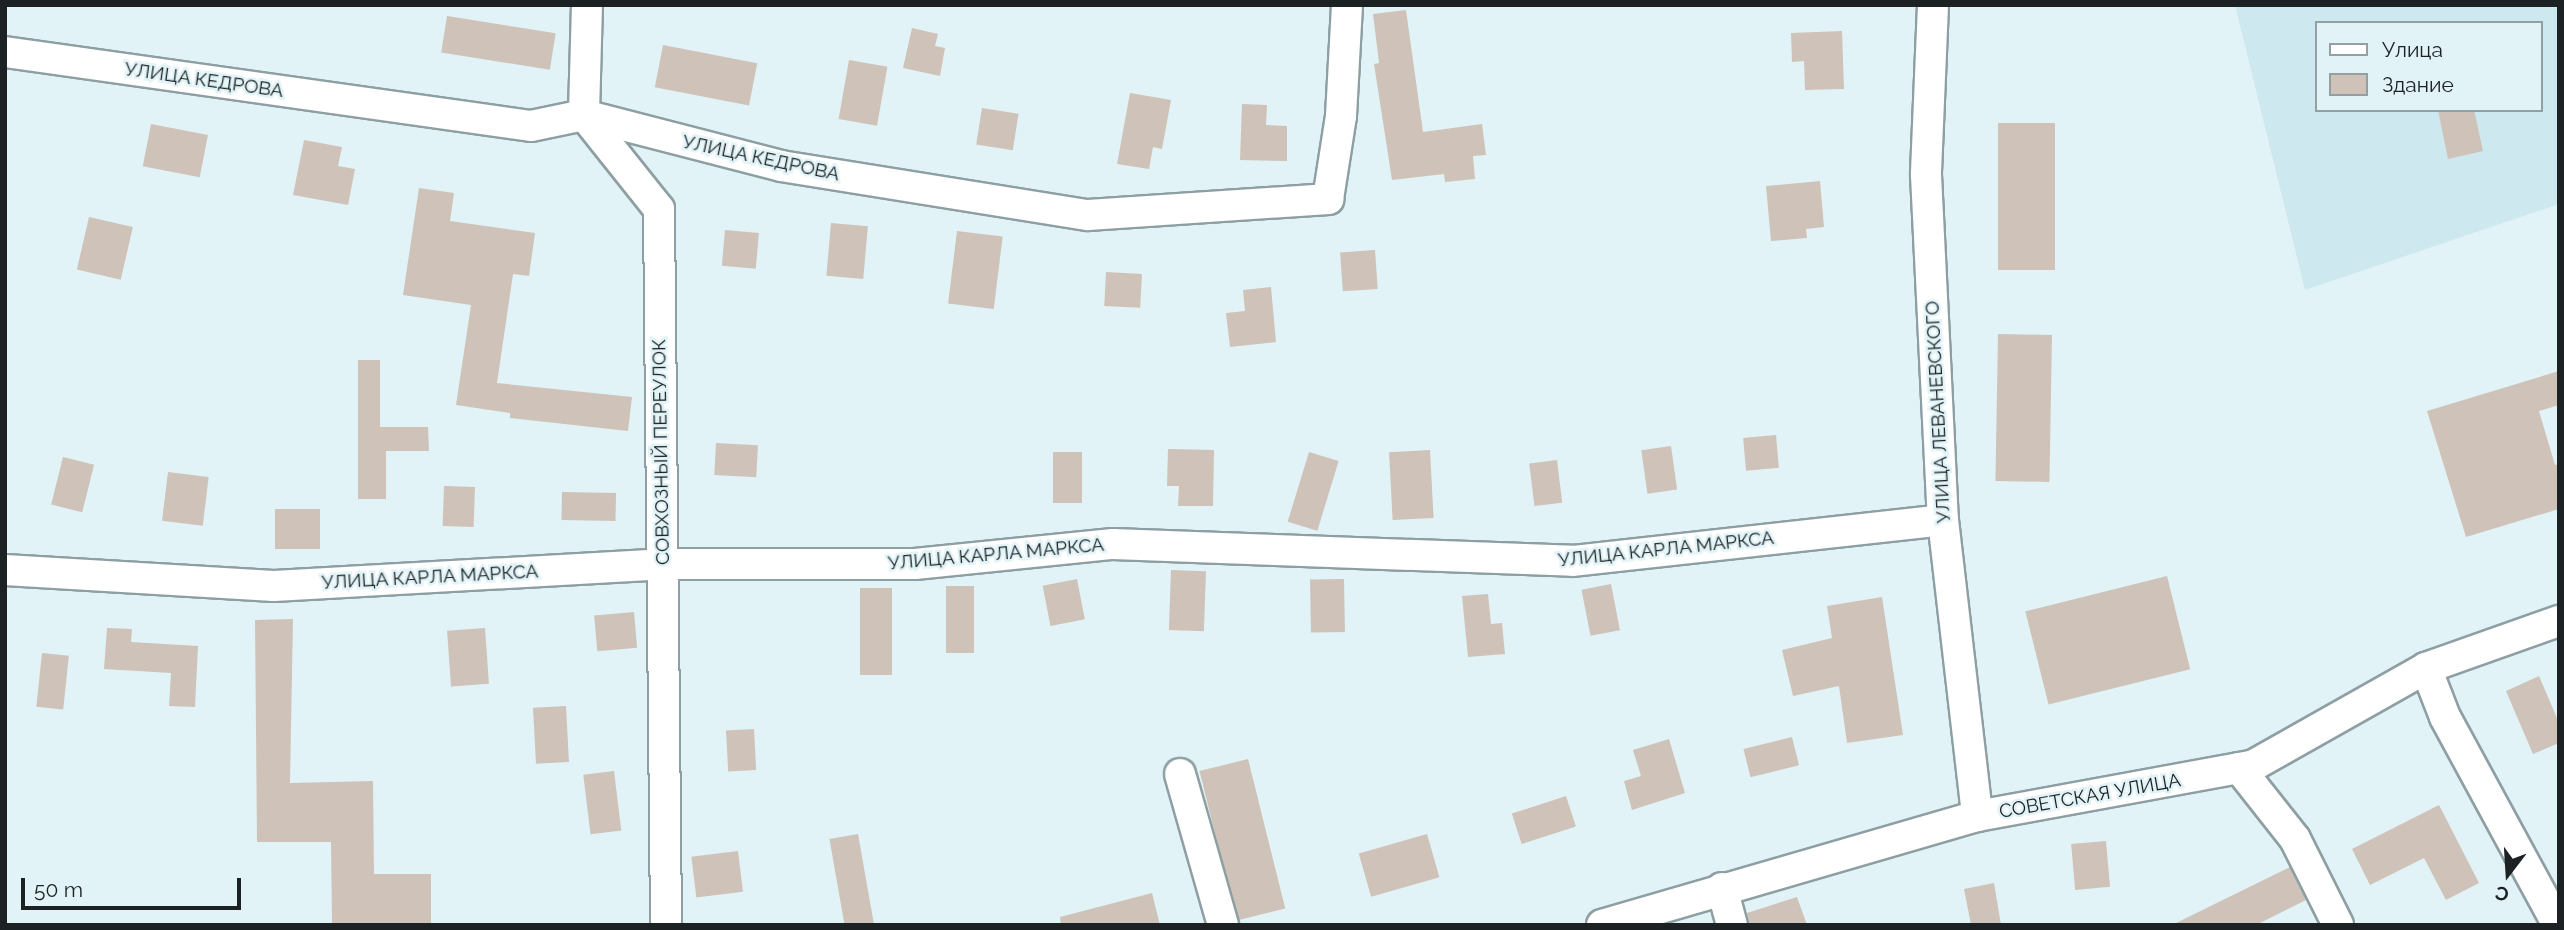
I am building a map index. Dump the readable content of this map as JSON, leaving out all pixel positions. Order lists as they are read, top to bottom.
{
  "streets": {
    "street": [
      "УЛИЦА КЕДРОВА",
      "УЛИЦА ЛЕВАНЕВСКОГО",
      "СОВХОЗНЫЙ ПЕРЕУЛОК",
      "УЛИЦА КАРЛА МАРКСА",
      "СОВЕТСКАЯ УЛИЦА"
    ]
  },
  "crossings": [
    ["УЛИЦА КЕДРОВА", "СОВХОЗНЫЙ ПЕРЕУЛОК"],
    ["УЛИЦА ЛЕВАНЕВСКОГО", "УЛИЦА КАРЛА МАРКСА"],
    ["УЛИЦА ЛЕВАНЕВСКОГО", "СОВЕТСКАЯ УЛИЦА"],
    ["СОВХОЗНЫЙ ПЕРЕУЛОК", "УЛИЦА КАРЛА МАРКСА"]
  ],
  "legend": ["Улица", "Здание"],
  "scale_bar": "50 m",
  "north": "bottom"
}
